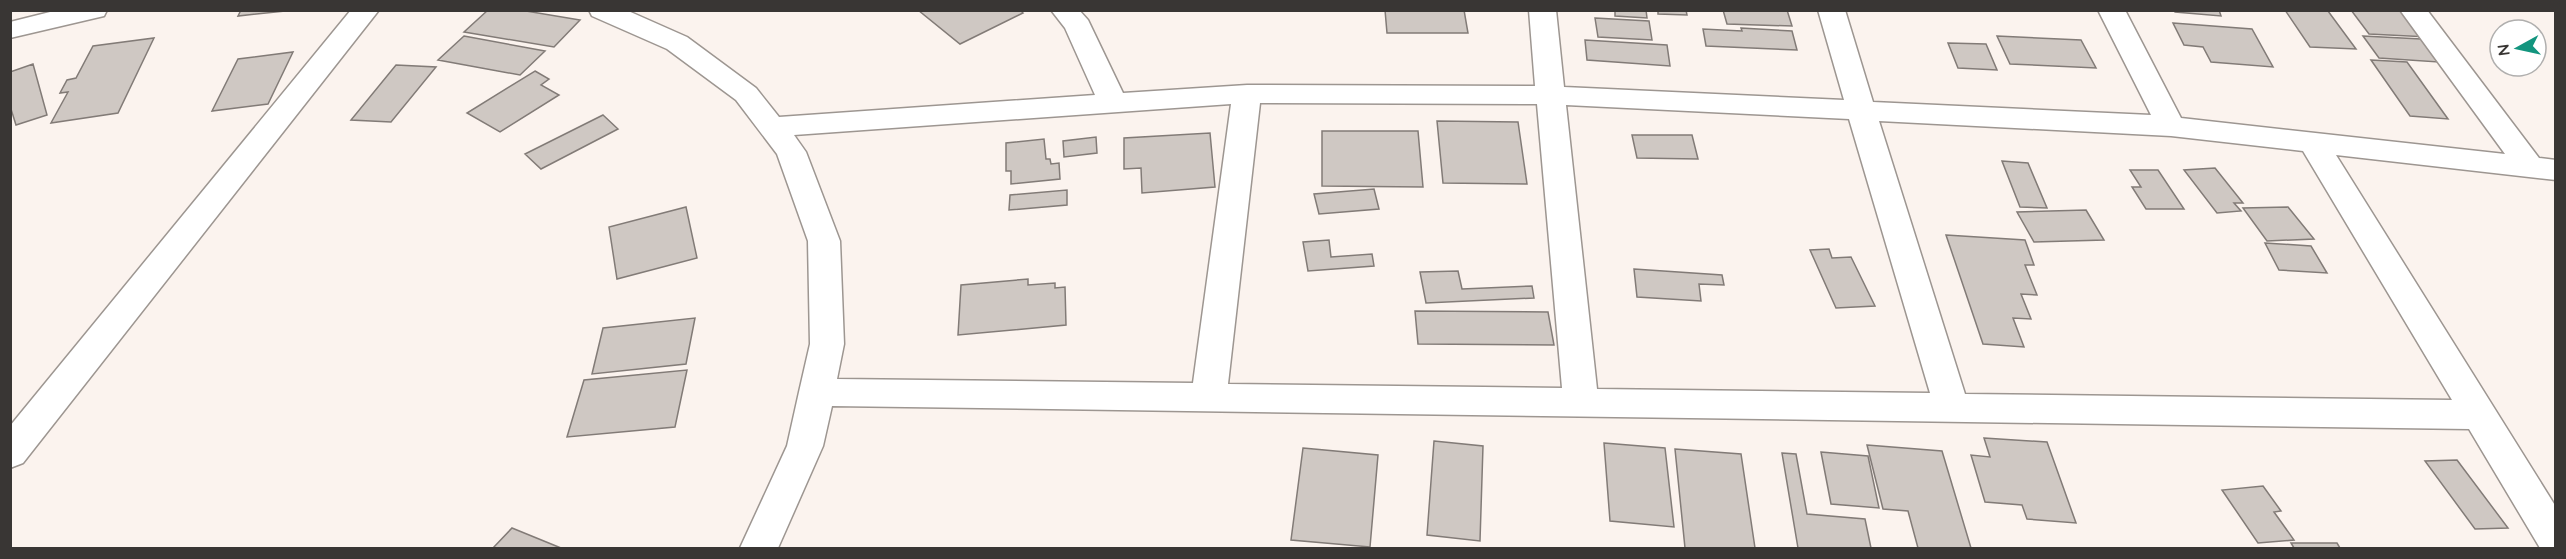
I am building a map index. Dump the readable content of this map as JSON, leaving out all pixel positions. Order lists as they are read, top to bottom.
{
  "north": "left"
}
